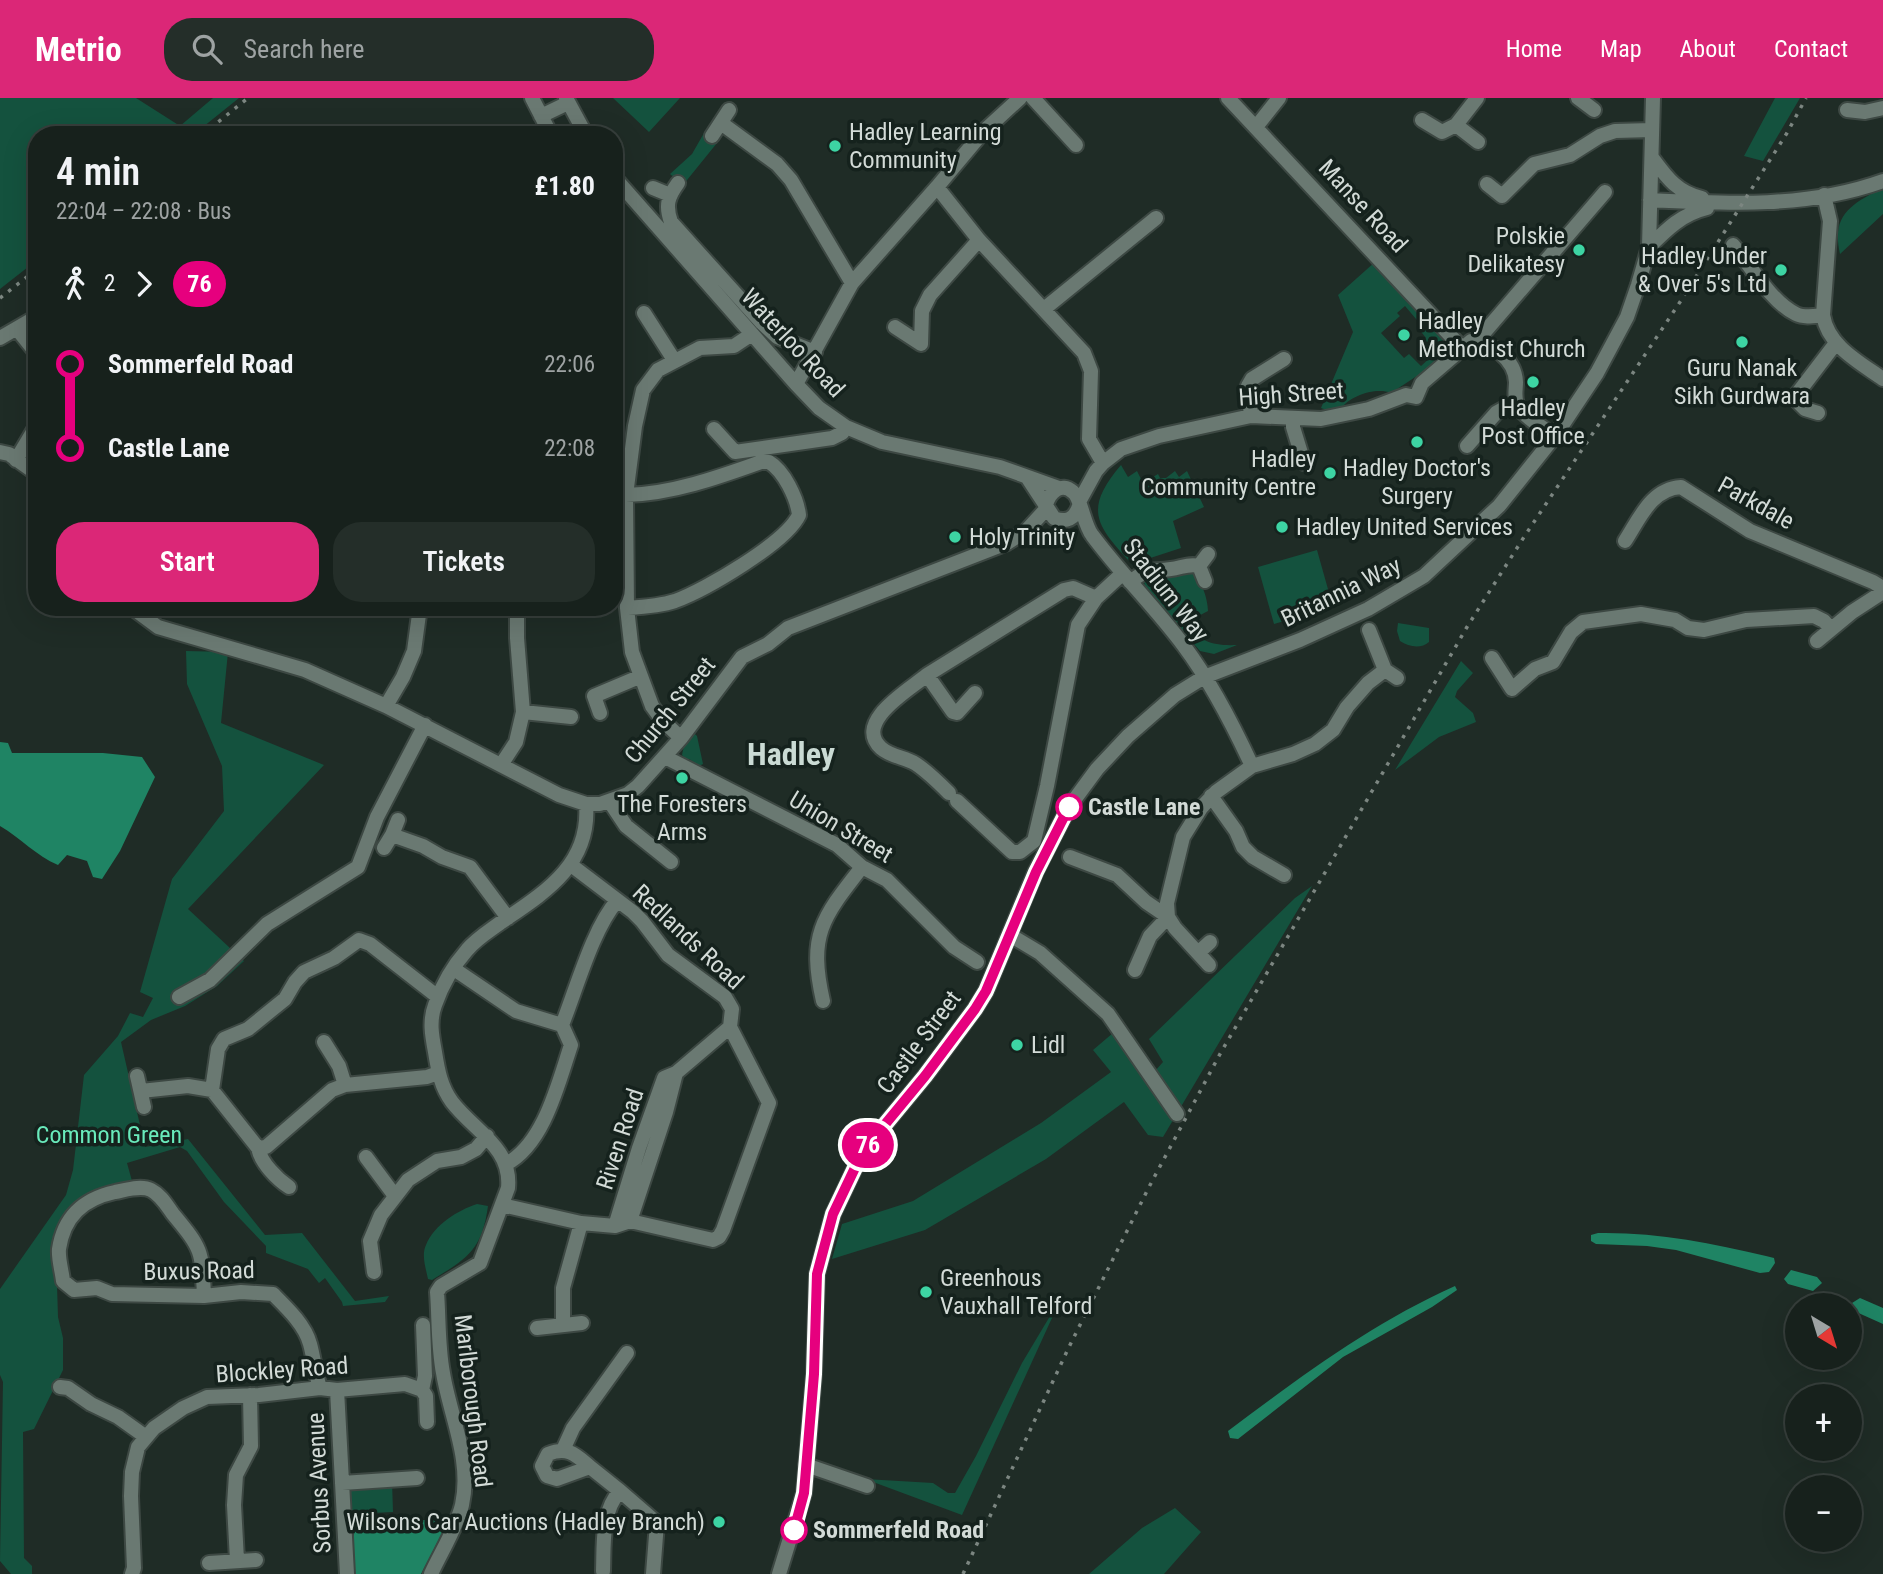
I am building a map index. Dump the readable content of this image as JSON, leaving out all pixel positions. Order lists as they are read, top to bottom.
{
  "streets": {
    "street": [
      "Manse Road",
      "Waterloo Road",
      "High Street",
      "Parkdale",
      "Stadium Way",
      "Britannia Way",
      "Church Street",
      "Union Street",
      "Redlands Road",
      "Castle Street",
      "Riven Road",
      "Buxus Road",
      "Blockley Road",
      "Marlborough Road",
      "Sorbus Avenue"
    ]
  },
  "crossings": [
    ["Manse Road", "High Street"],
    ["Waterloo Road", "High Street"],
    ["Waterloo Road", "Stadium Way"],
    ["Waterloo Road", "Church Street"],
    ["High Street", "Stadium Way"],
    ["High Street", "Church Street"],
    ["Stadium Way", "Britannia Way"],
    ["Stadium Way", "Church Street"],
    ["Stadium Way", "Castle Street"],
    ["Britannia Way", "Castle Street"],
    ["Church Street", "Union Street"],
    ["Redlands Road", "Riven Road"],
    ["Buxus Road", "Blockley Road"],
    ["Blockley Road", "Sorbus Avenue"]
  ],
  "districts": ["Hadley"],
  "parks": ["Common Green"],
  "places": [
    "Hadley Learning Community",
    "Polskie Delikatesy",
    "Hadley Under & Over 5's Ltd",
    "Hadley Methodist Church",
    "Guru Nanak Sikh Gurdwara",
    "Hadley Post Office",
    "Hadley Doctor's Surgery",
    "Hadley Community Centre",
    "Hadley United Services",
    "Holy Trinity",
    "The Foresters Arms",
    "Castle Lane",
    "Lidl",
    "Greenhous Vauxhall Telford",
    "Wilsons Car Auctions (Hadley Branch)",
    "Sommerfeld Road"
  ],
  "lines": ["bus line 76"],
  "north": "bottom right",
  "page": {
    "header": "Metrio",
    "search": "Search here",
    "nav": [
      "Home",
      "Map",
      "About",
      "Contact"
    ],
    "on_map": "76",
    "heading": ["4 min", "22:04 – 22:08 · Bus", "£1.80"],
    "legs": ["2", "76"],
    "list": [
      {
        "name": "Sommerfeld Road",
        "value": "22:06"
      },
      {
        "name": "Castle Lane",
        "value": "22:08"
      }
    ],
    "buttons": ["Start", "Tickets"],
    "map_buttons": ["+", "−"]
  }
}
